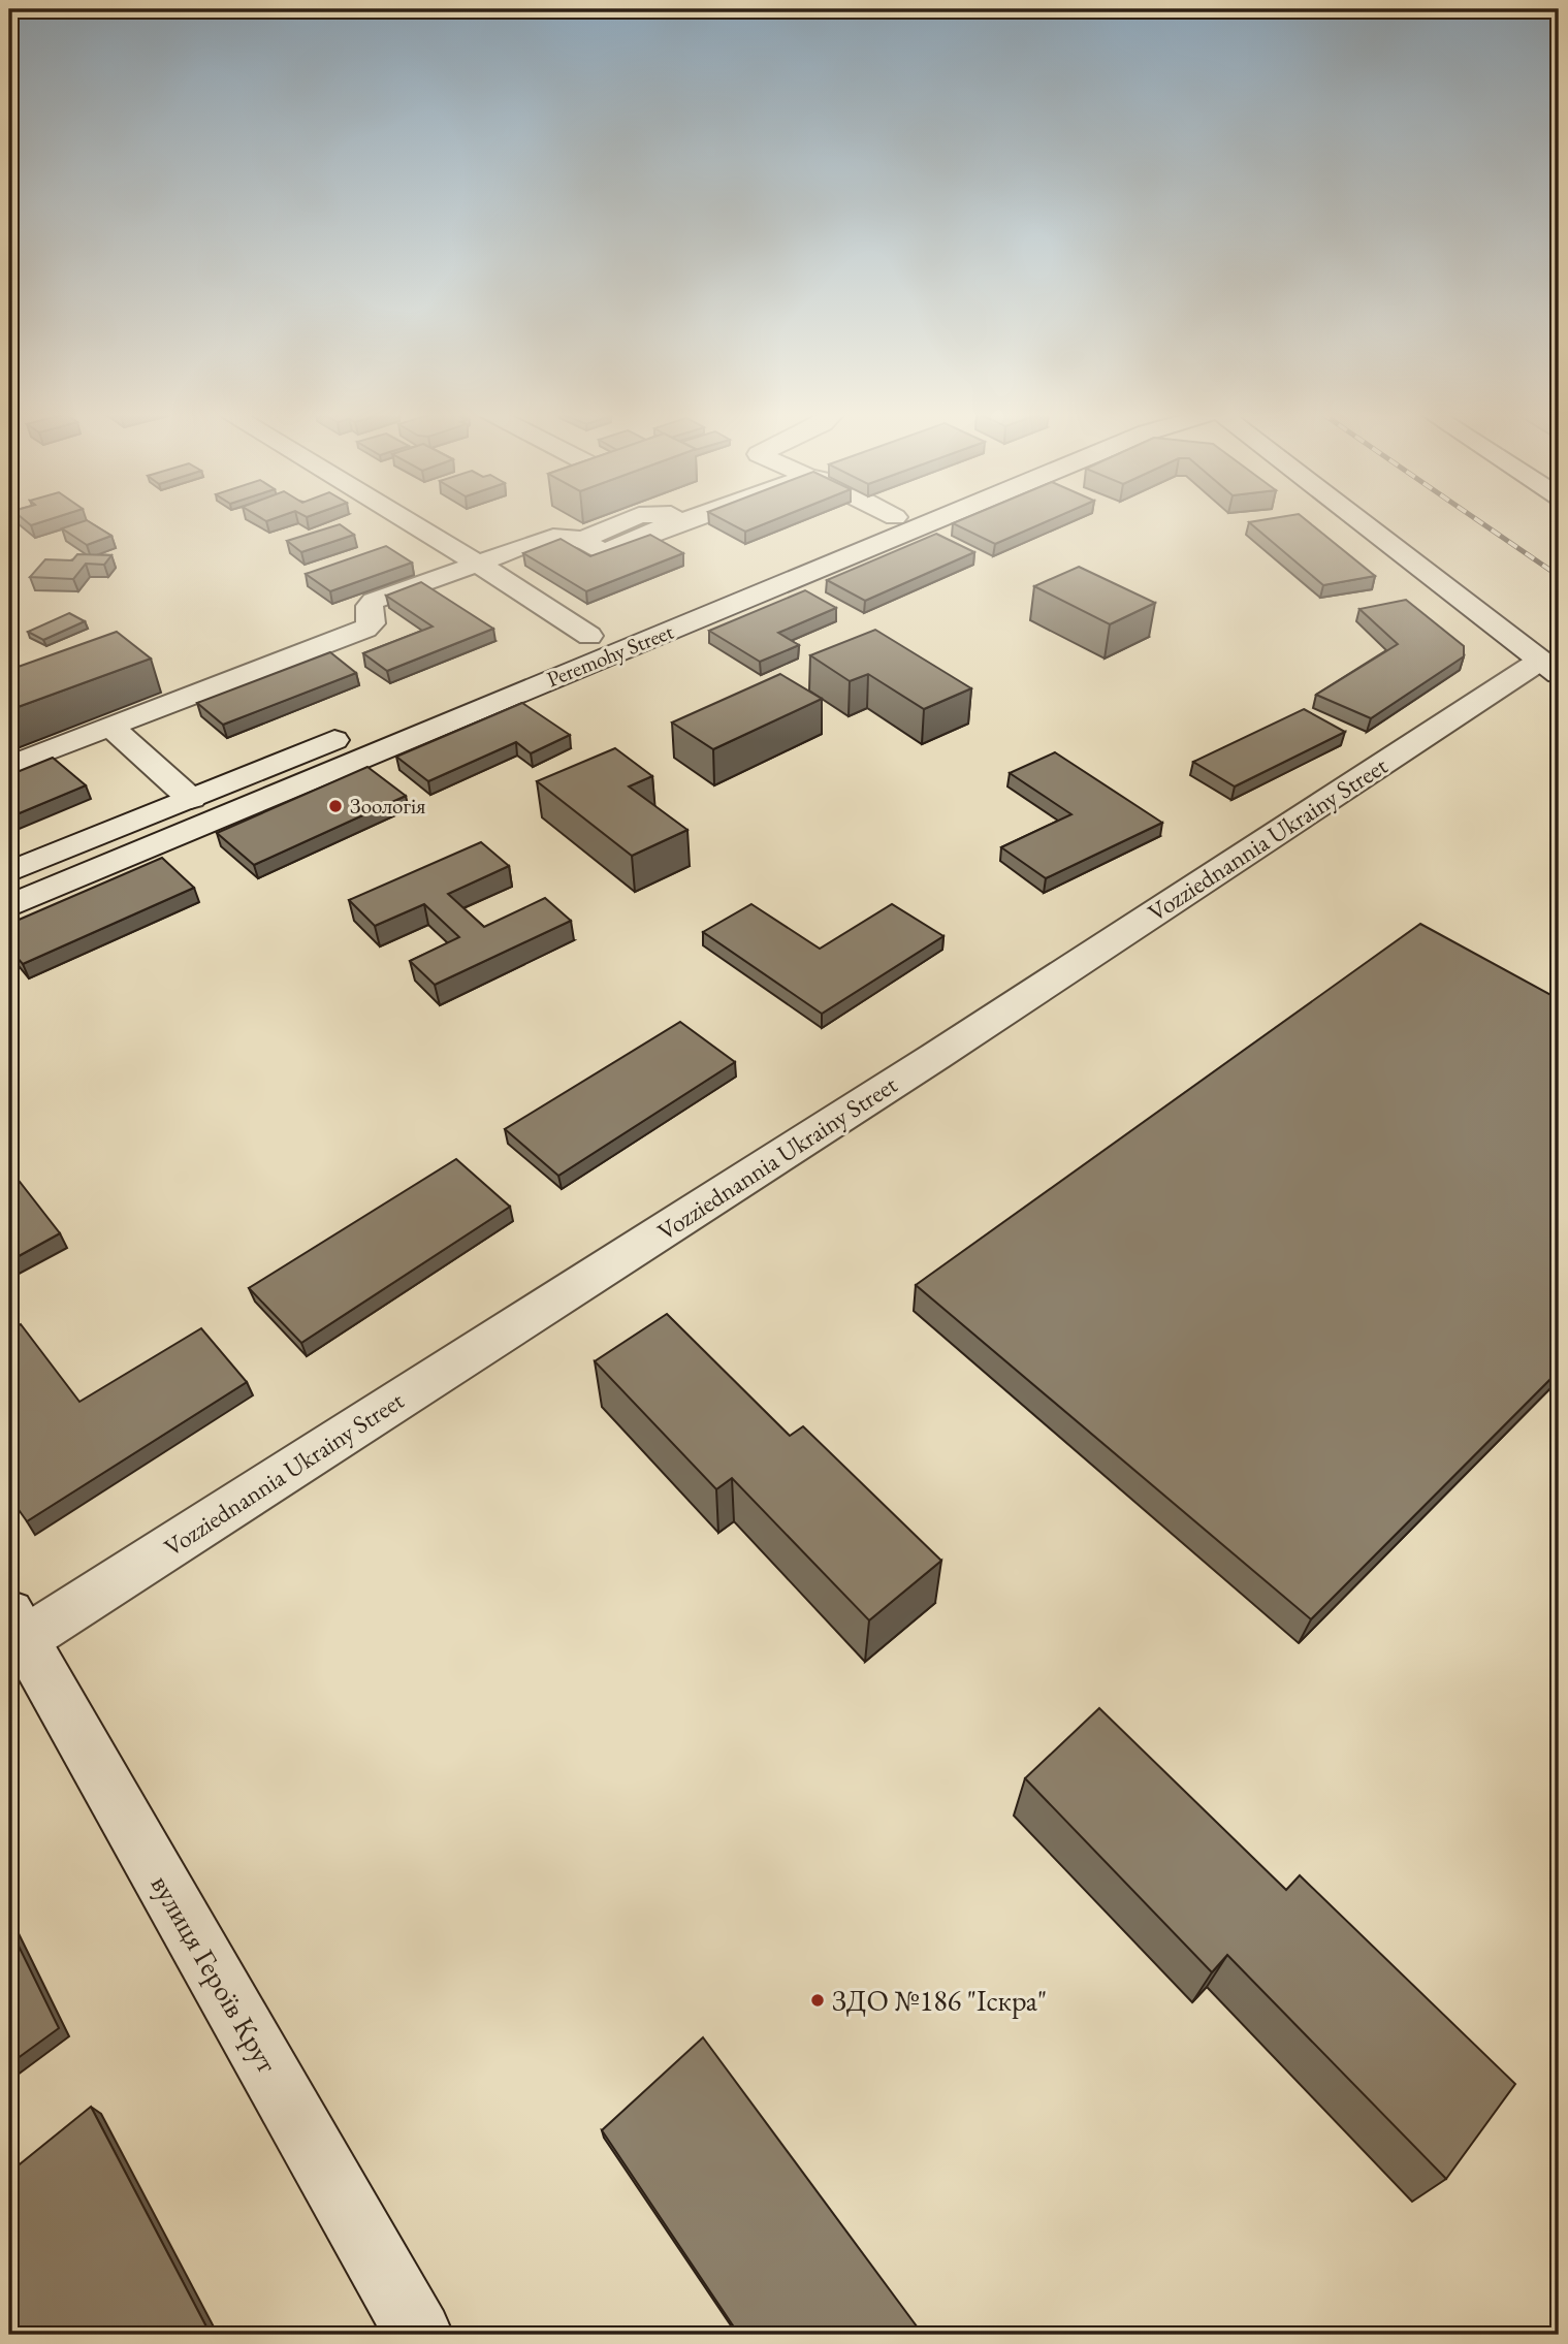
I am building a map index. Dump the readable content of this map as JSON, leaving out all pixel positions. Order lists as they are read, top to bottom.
{
  "streets": {
    "street": ["Peremohy Street", "Vozziednannia Ukrainy Street", "вулиця Героїв Крут"]
  },
  "crossings": [
    ["Vozziednannia Ukrainy Street", "вулиця Героїв Крут"]
  ],
  "places": ["Зоологія", "ЗДО №186 \"Іскра\""]
}
